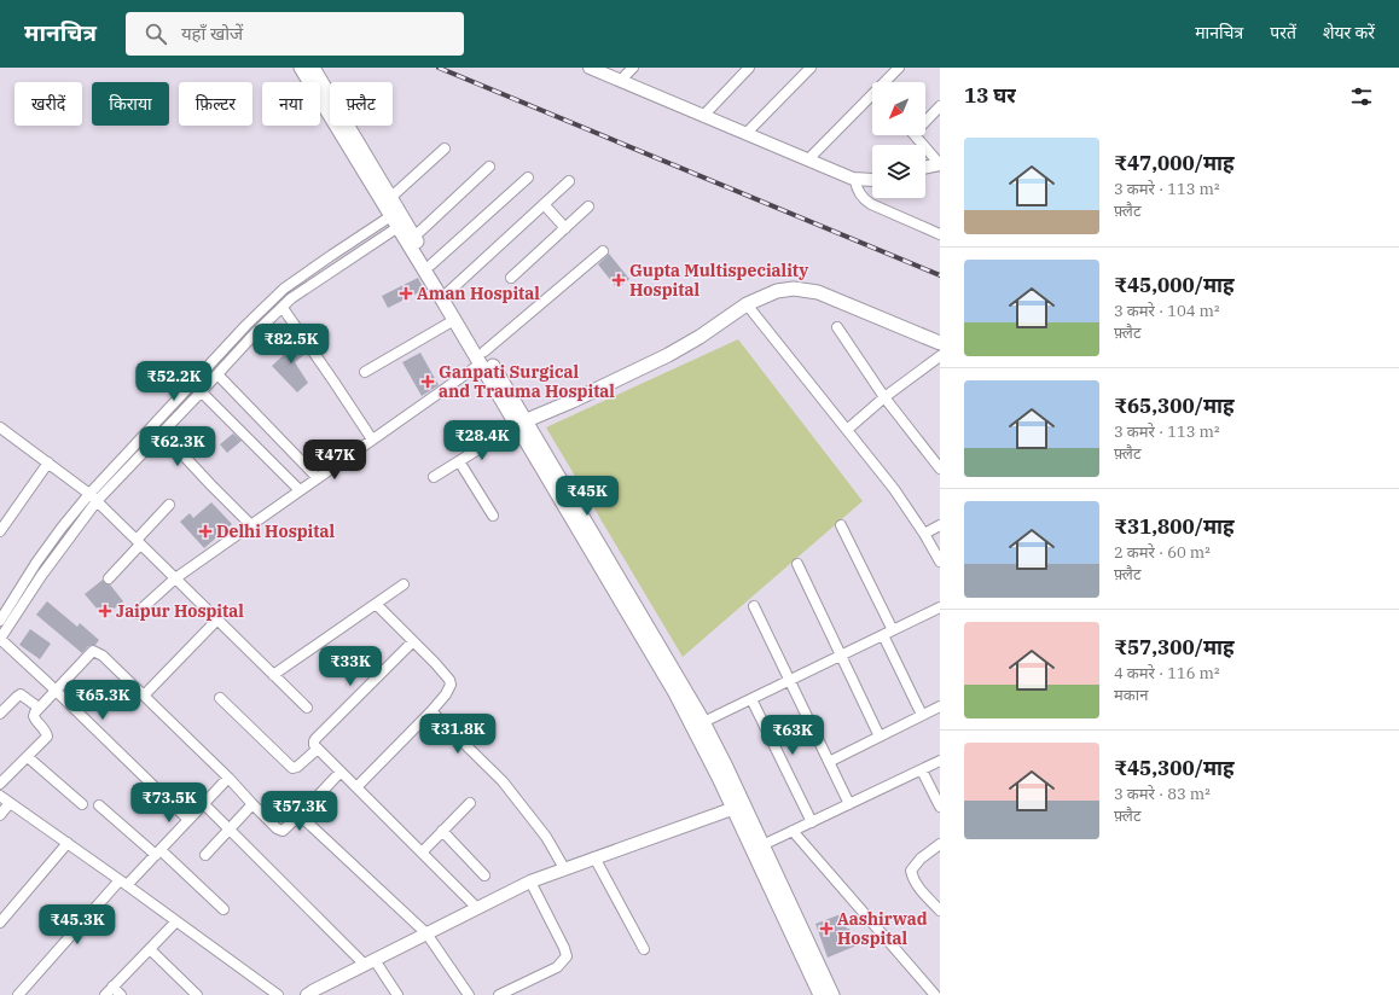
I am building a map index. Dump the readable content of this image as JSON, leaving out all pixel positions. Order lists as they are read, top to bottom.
{
  "places": {
    "health": [
      "Gupta Multispeciality Hospital",
      "Aman Hospital",
      "Ganpati Surgical and Trauma Hospital",
      "Delhi Hospital",
      "Jaipur Hospital",
      "Aashirwad Hospital"
    ]
  },
  "north": "bottom left",
  "page": {
    "header": "मानचित्र",
    "search": "यहाँ खोजें",
    "nav": ["मानचित्र", "परतें", "शेयर करें"],
    "heading": "13 घर",
    "chip": [
      "खरीदें",
      "किराया",
      "फ़िल्टर",
      "नया",
      "फ़्लैट"
    ],
    "list": [
      {
        "name": "₹47,000/माह",
        "note": "3 कमरे · 113 m² · फ़्लैट"
      },
      {
        "name": "₹45,000/माह",
        "note": "3 कमरे · 104 m² · फ़्लैट"
      },
      {
        "name": "₹65,300/माह",
        "note": "3 कमरे · 113 m² · फ़्लैट"
      },
      {
        "name": "₹31,800/माह",
        "note": "2 कमरे · 60 m² · फ़्लैट"
      },
      {
        "name": "₹57,300/माह",
        "note": "4 कमरे · 116 m² · मकान"
      },
      {
        "name": "₹45,300/माह",
        "note": "3 कमरे · 83 m² · फ़्लैट"
      }
    ],
    "price": [
      "₹82.5K",
      "₹52.2K",
      "₹28.4K",
      "₹62.3K",
      "₹47K",
      "₹45K",
      "₹33K",
      "₹65.3K",
      "₹31.8K",
      "₹63K",
      "₹73.5K",
      "₹57.3K",
      "₹45.3K"
    ]
  }
}
